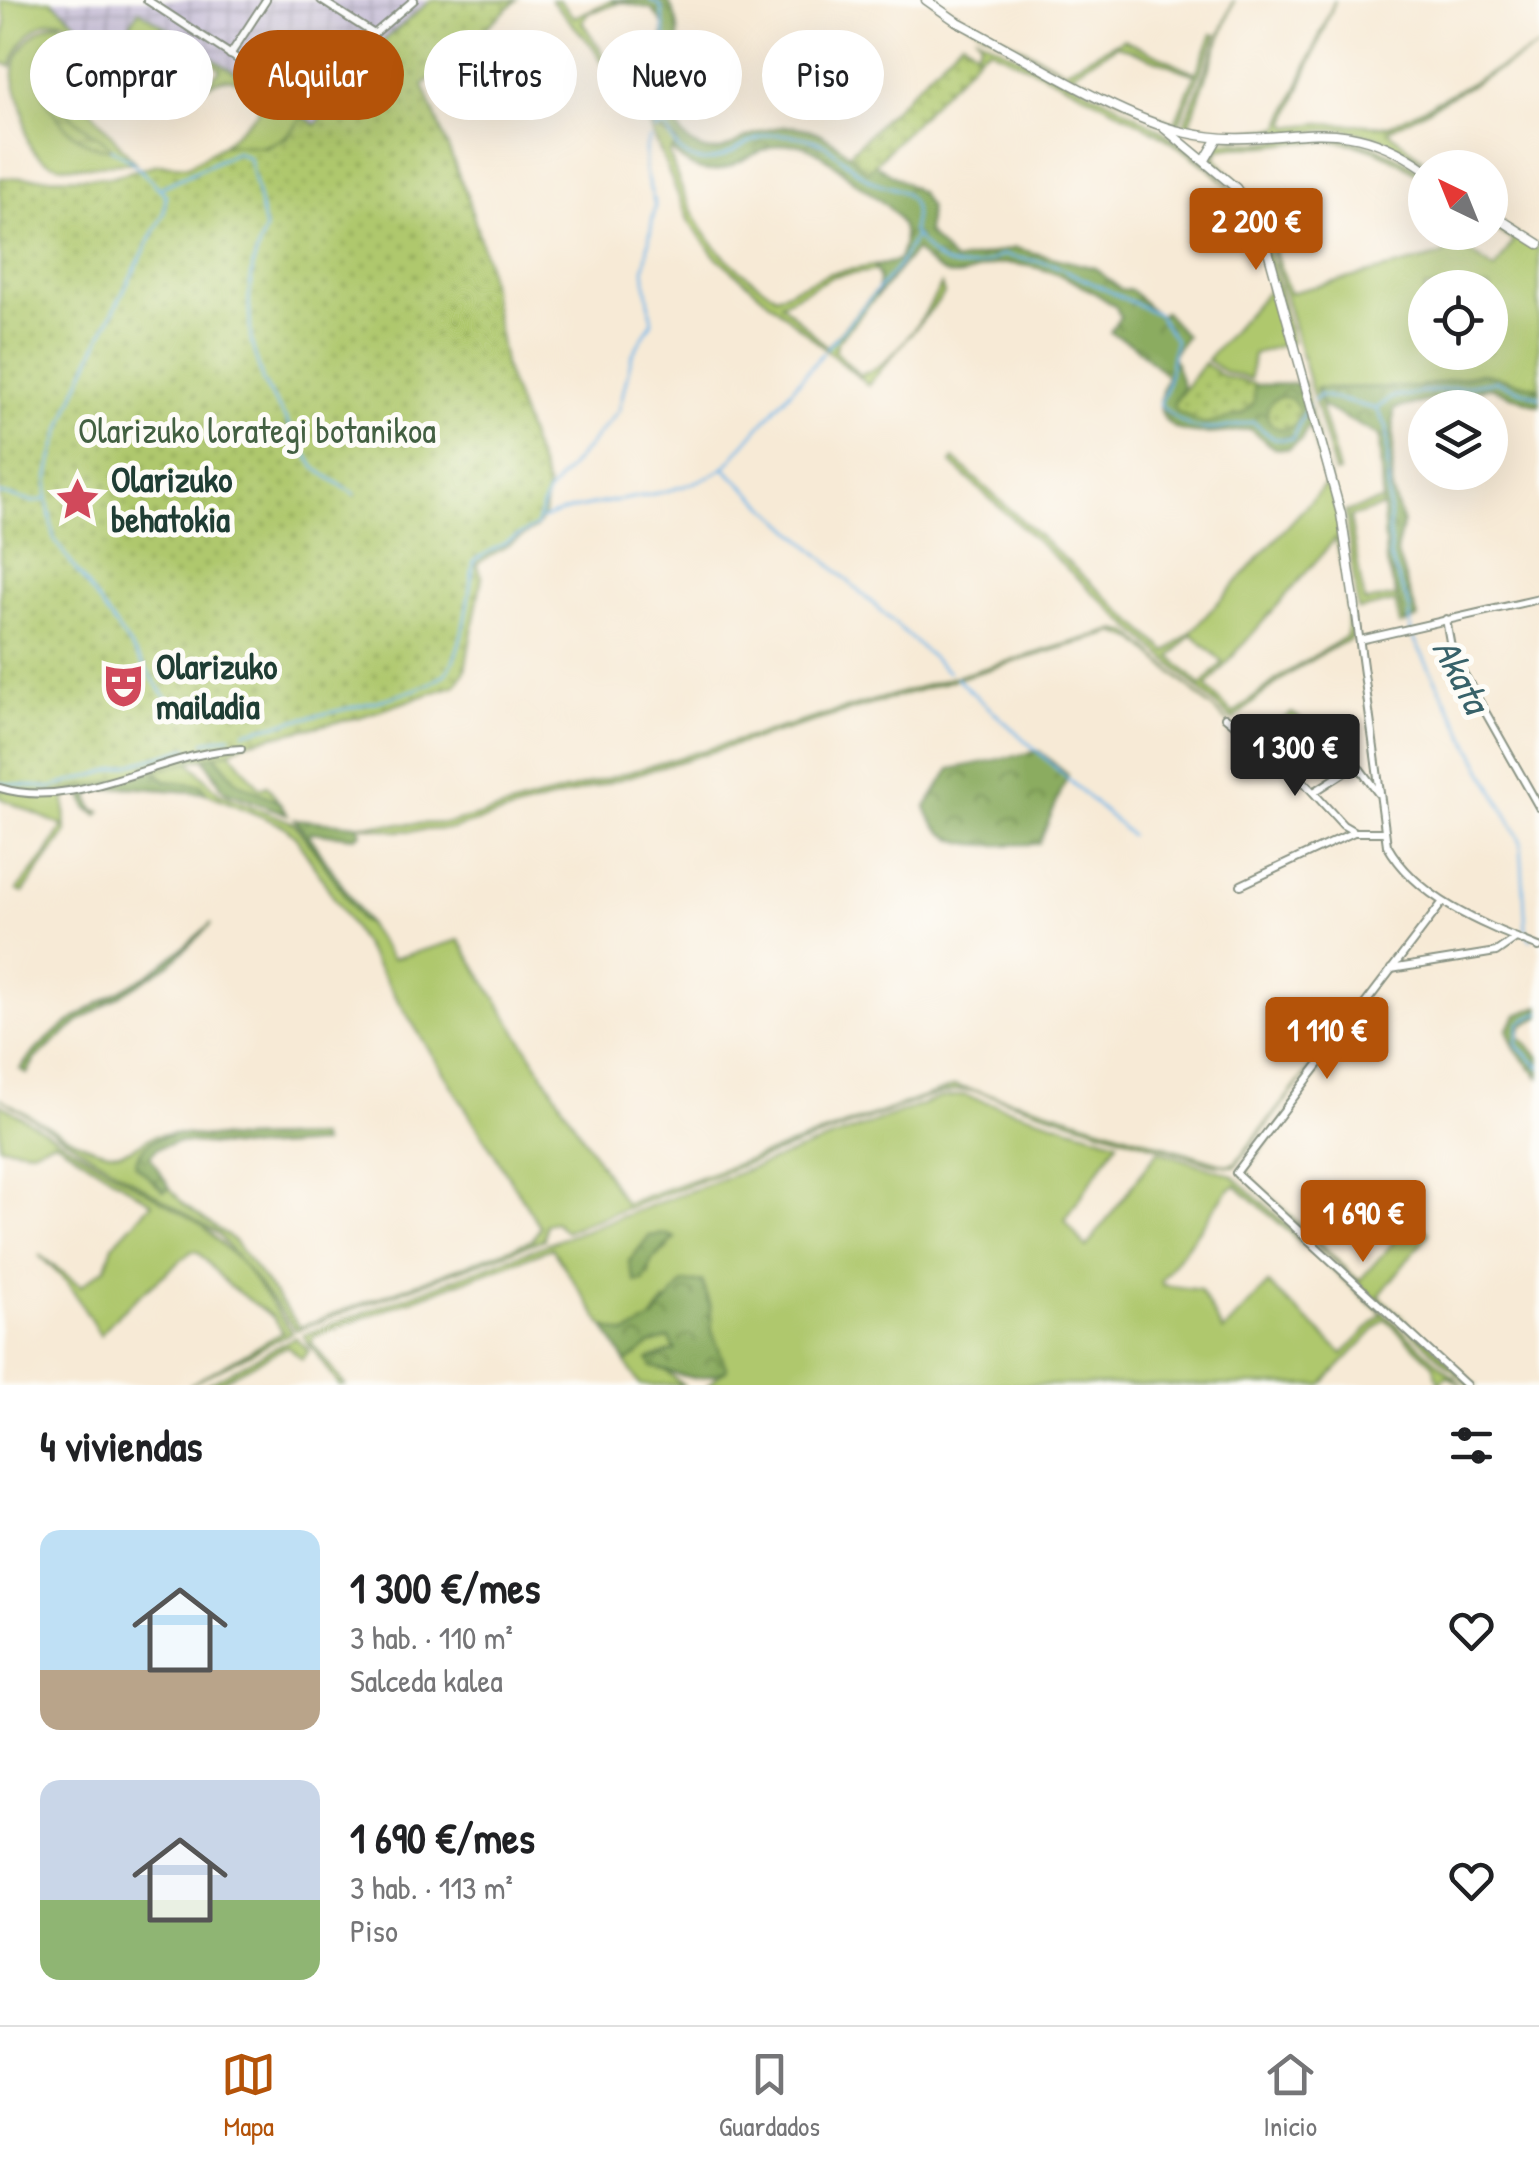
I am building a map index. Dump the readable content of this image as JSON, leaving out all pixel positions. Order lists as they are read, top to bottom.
{
  "water": ["Akata"],
  "parks": ["Olarizuko lorategi botanikoa"],
  "places": {
    "place": ["Olarizuko behatokia"],
    "theatre": ["Olarizuko mailadia"]
  },
  "north": "top left",
  "page": {
    "chip": [
      "Comprar",
      "Alquilar",
      "Filtros",
      "Nuevo",
      "Piso"
    ],
    "price": [
      "2 200 €",
      "1 300 €",
      "1 110 €",
      "1 690 €"
    ],
    "heading": "4 viviendas",
    "list": [
      {
        "name": "1 300 €/mes",
        "note": "3 hab. · 110 m² · Salceda kalea"
      },
      {
        "name": "1 690 €/mes",
        "note": "3 hab. · 113 m² · Piso"
      }
    ],
    "tabs": ["Mapa", "Guardados", "Inicio"]
  }
}
